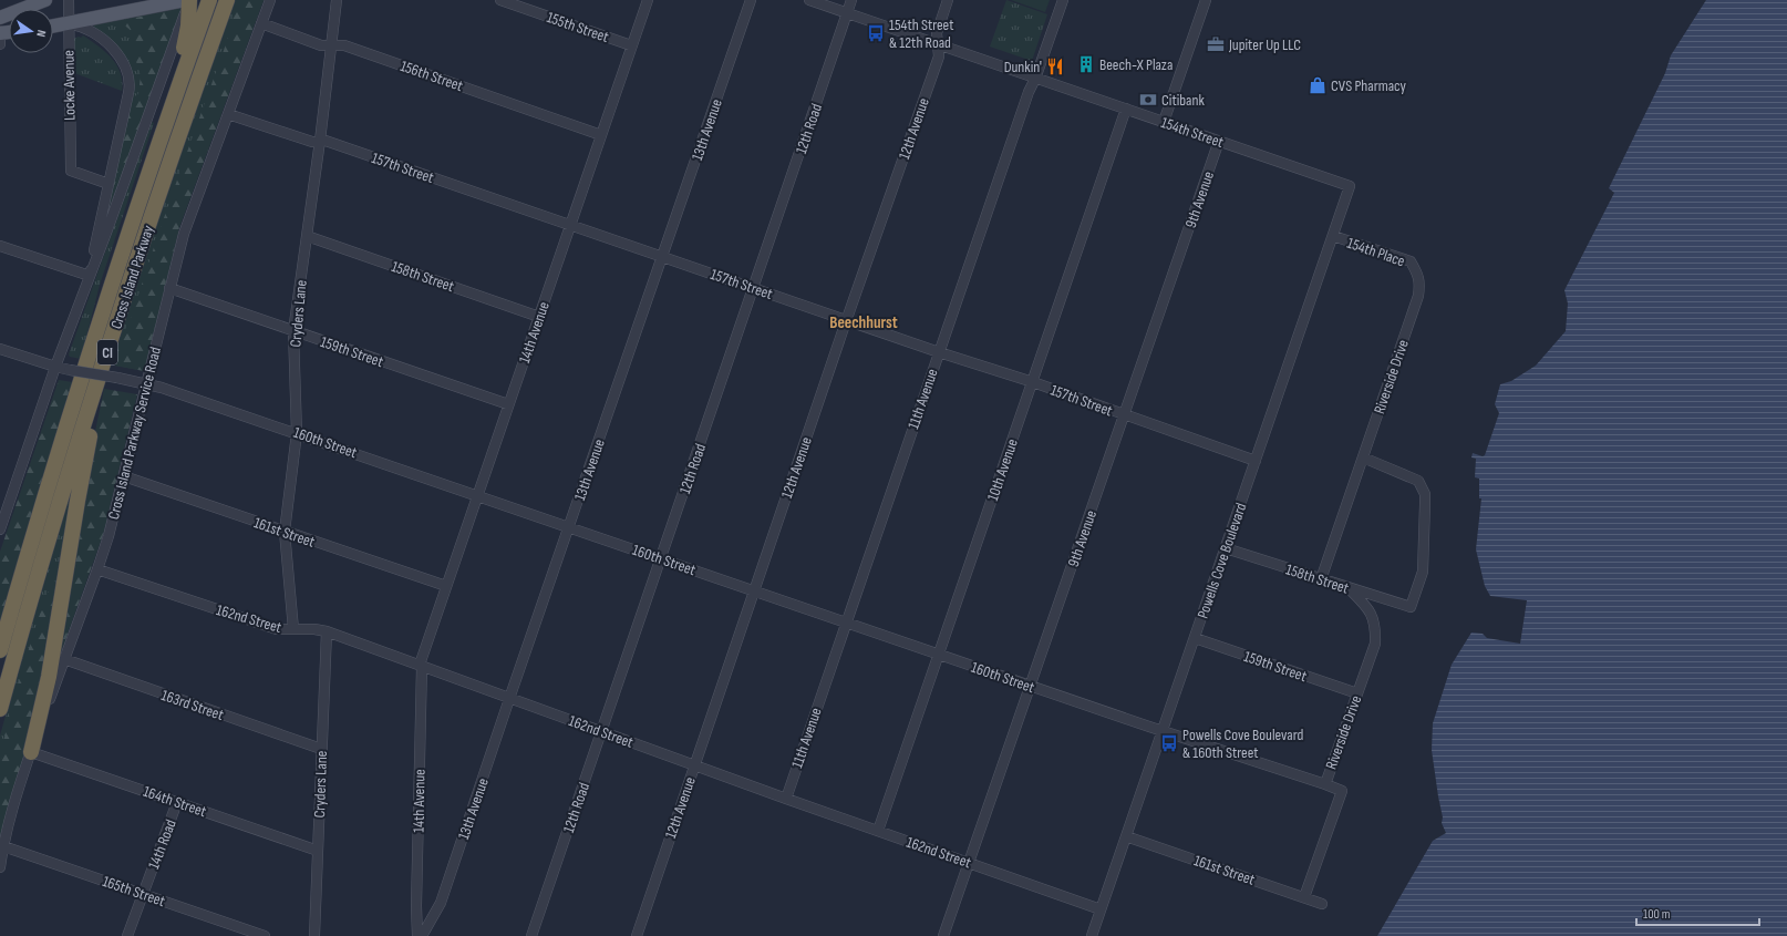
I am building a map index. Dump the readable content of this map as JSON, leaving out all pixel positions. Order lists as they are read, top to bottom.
{
  "streets": {
    "highway": ["Cross Island Parkway", "CI"],
    "street": [
      "155th Street",
      "156th Street",
      "Locke Avenue",
      "12th Road",
      "12th Avenue",
      "13th Avenue",
      "154th Street",
      "157th Street",
      "9th Avenue",
      "154th Place",
      "158th Street",
      "Cryders Lane",
      "14th Avenue",
      "159th Street",
      "Riverside Drive",
      "11th Avenue",
      "Cross Island Parkway Service Road",
      "160th Street",
      "10th Avenue",
      "161st Street",
      "Powells Cove Boulevard",
      "162nd Street",
      "163rd Street",
      "164th Street",
      "14th Road",
      "165th Street"
    ]
  },
  "crossings": [
    ["155th Street", "14th Avenue"],
    ["156th Street", "Cryders Lane"],
    ["156th Street", "14th Avenue"],
    ["156th Street", "Cross Island Parkway Service Road"],
    ["12th Road", "154th Street"],
    ["12th Road", "157th Street"],
    ["12th Road", "160th Street"],
    ["12th Road", "162nd Street"],
    ["12th Avenue", "154th Street"],
    ["12th Avenue", "157th Street"],
    ["12th Avenue", "160th Street"],
    ["12th Avenue", "162nd Street"],
    ["13th Avenue", "157th Street"],
    ["13th Avenue", "160th Street"],
    ["13th Avenue", "162nd Street"],
    ["154th Street", "9th Avenue"],
    ["154th Street", "11th Avenue"],
    ["154th Street", "10th Avenue"],
    ["154th Street", "Powells Cove Boulevard"],
    ["157th Street", "9th Avenue"],
    ["157th Street", "Cryders Lane"],
    ["157th Street", "14th Avenue"],
    ["157th Street", "11th Avenue"],
    ["157th Street", "Cross Island Parkway Service Road"],
    ["157th Street", "10th Avenue"],
    ["157th Street", "Powells Cove Boulevard"],
    ["9th Avenue", "160th Street"],
    ["9th Avenue", "162nd Street"],
    ["154th Place", "Riverside Drive"],
    ["154th Place", "Powells Cove Boulevard"],
    ["158th Street", "Cryders Lane"],
    ["158th Street", "14th Avenue"],
    ["158th Street", "Riverside Drive"],
    ["158th Street", "Powells Cove Boulevard"],
    ["Cryders Lane", "159th Street"],
    ["Cryders Lane", "160th Street"],
    ["Cryders Lane", "161st Street"],
    ["Cryders Lane", "162nd Street"],
    ["Cryders Lane", "163rd Street"],
    ["Cryders Lane", "164th Street"],
    ["14th Avenue", "159th Street"],
    ["14th Avenue", "160th Street"],
    ["14th Avenue", "161st Street"],
    ["14th Avenue", "162nd Street"],
    ["159th Street", "Riverside Drive"],
    ["159th Street", "Cross Island Parkway Service Road"],
    ["159th Street", "Powells Cove Boulevard"],
    ["Riverside Drive", "160th Street"],
    ["Riverside Drive", "161st Street"],
    ["11th Avenue", "160th Street"],
    ["11th Avenue", "162nd Street"],
    ["Cross Island Parkway Service Road", "160th Street"],
    ["Cross Island Parkway Service Road", "161st Street"],
    ["Cross Island Parkway Service Road", "162nd Street"],
    ["Cross Island Parkway Service Road", "163rd Street"],
    ["Cross Island Parkway Service Road", "164th Street"],
    ["Cross Island Parkway Service Road", "165th Street"],
    ["160th Street", "10th Avenue"],
    ["160th Street", "Powells Cove Boulevard"],
    ["10th Avenue", "162nd Street"],
    ["161st Street", "Powells Cove Boulevard"],
    ["Powells Cove Boulevard", "162nd Street"],
    ["164th Street", "14th Road"],
    ["14th Road", "165th Street"]
  ],
  "districts": ["Beechhurst"],
  "places": {
    "bus stop": ["154th Street & 12th Road", "Powells Cove Boulevard & 160th Street"],
    "office": ["Jupiter Up LLC"],
    "building": ["Beech-X Plaza"],
    "restaurant": ["Dunkin'"],
    "shop": ["CVS Pharmacy"],
    "bank": ["Citibank"]
  },
  "scale_bar": "100 m",
  "north": "right"
}
